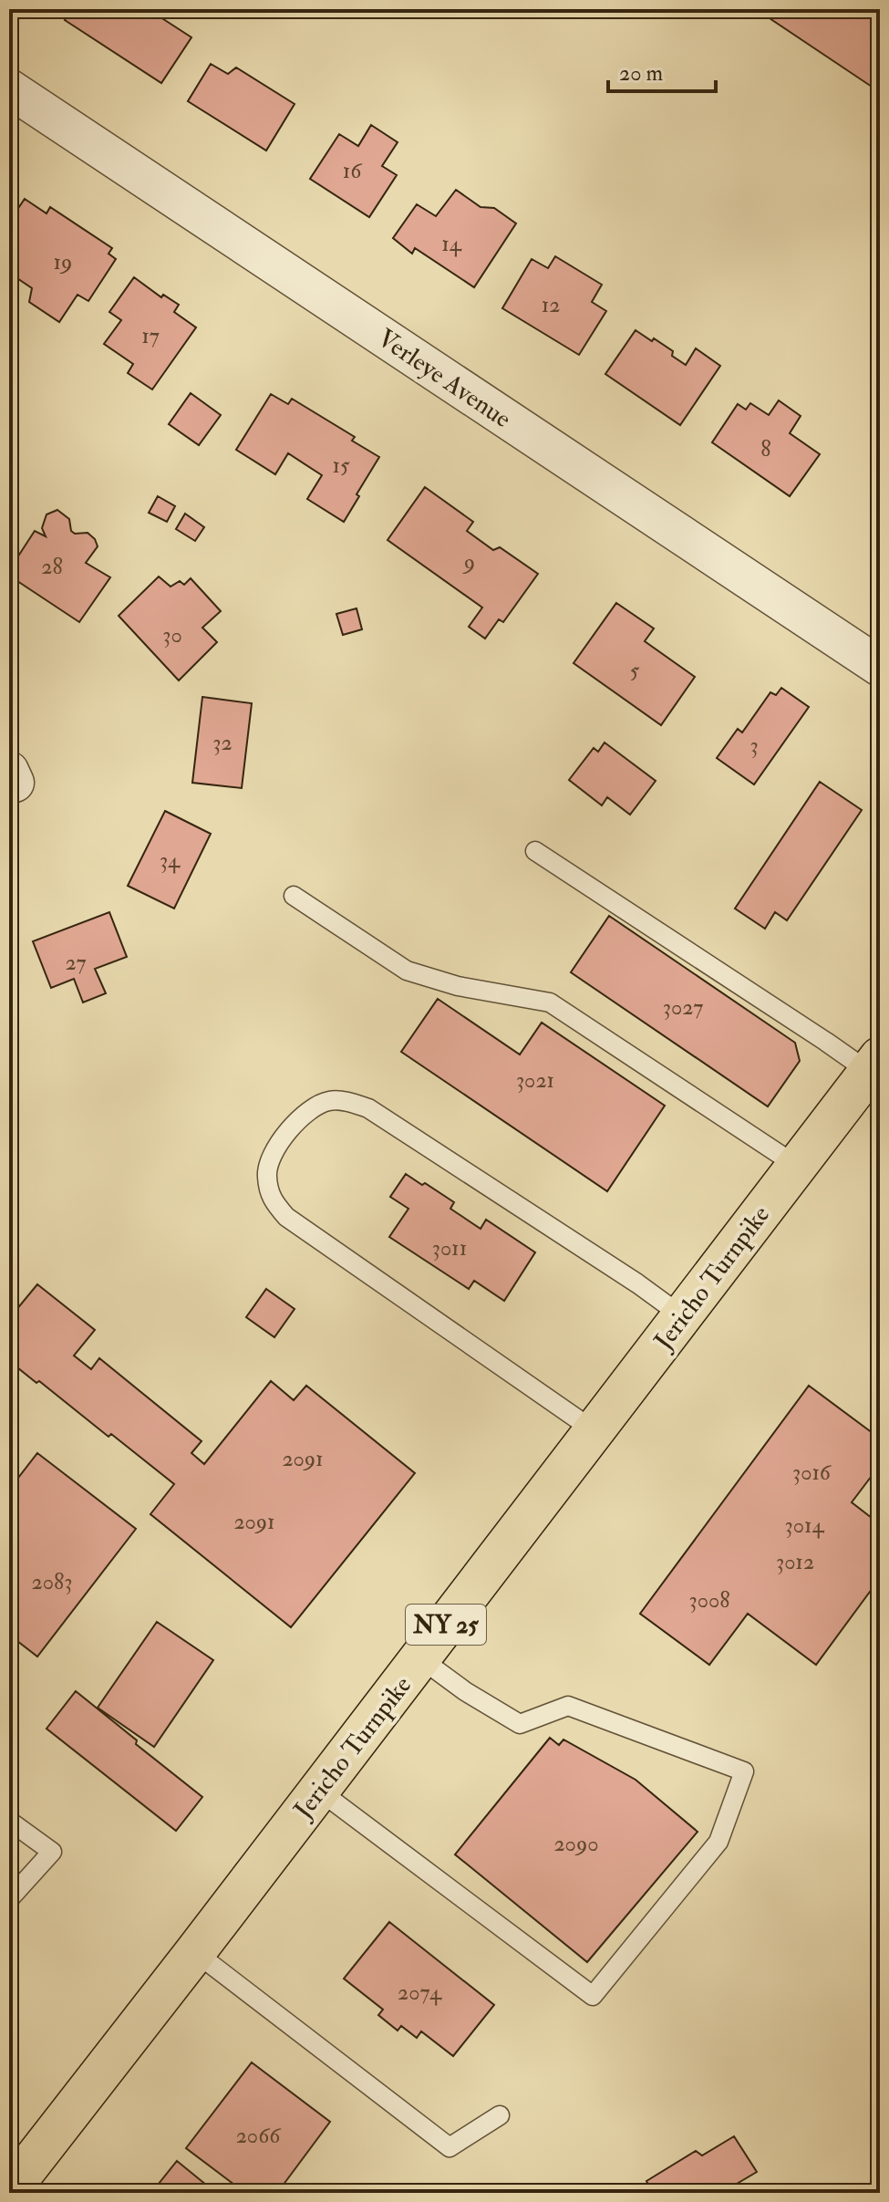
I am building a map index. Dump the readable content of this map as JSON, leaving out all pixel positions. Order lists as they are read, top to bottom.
{
  "streets": {
    "main road": ["Jericho Turnpike", "NY 25"],
    "street": ["Verleye Avenue"]
  },
  "house_numbers": [
    "16",
    "14",
    "19",
    "12",
    "17",
    "8",
    "15",
    "9",
    "28",
    "30",
    "5",
    "32",
    "3",
    "34",
    "27",
    "3027",
    "3021",
    "3011",
    "2091",
    "3016",
    "2091",
    "3014",
    "3012",
    "2083",
    "3008",
    "2090",
    "2074",
    "2066"
  ],
  "scale_bar": "20 m"
}
